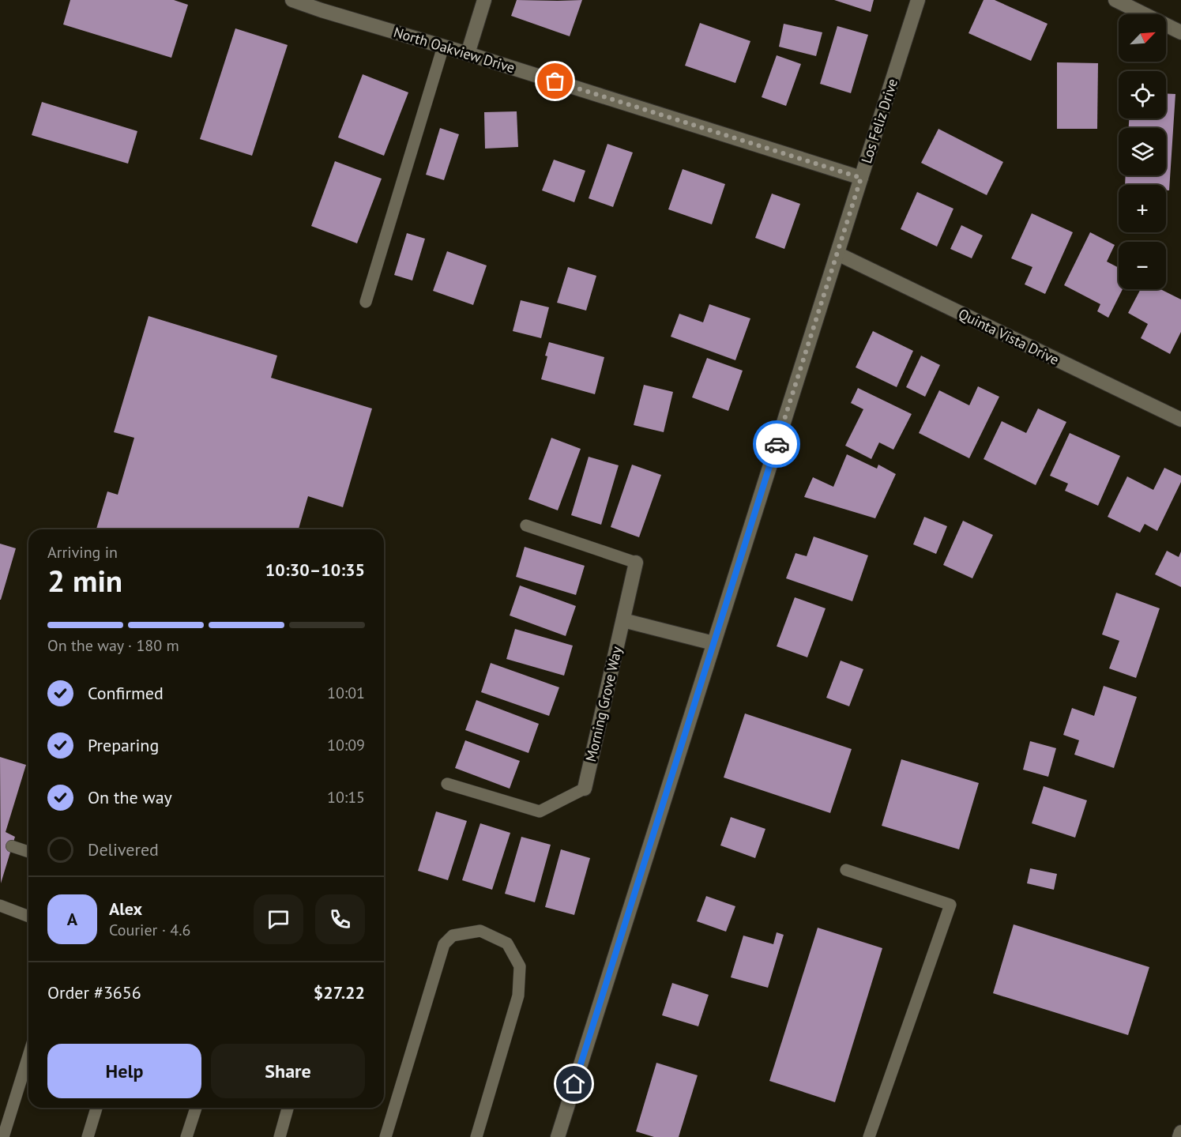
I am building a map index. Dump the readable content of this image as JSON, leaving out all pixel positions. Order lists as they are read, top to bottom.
{
  "streets": {
    "street": [
      "North Oakview Drive",
      "Los Feliz Drive",
      "Quinta Vista Drive",
      "Morning Grove Way"
    ]
  },
  "crossings": [
    ["North Oakview Drive", "Los Feliz Drive"],
    ["Los Feliz Drive", "Quinta Vista Drive"]
  ],
  "north": "top right",
  "page": {
    "map_buttons": ["+", "−"],
    "heading": ["2 min", "Arriving in", "10:30–10:35"],
    "panel": [
      "Alex",
      "Courier · 4.6",
      "Order #3656",
      "$27.22"
    ],
    "bar": "On the way · 180 m",
    "list": [
      ["Confirmed", "10:01"],
      ["Preparing", "10:09"],
      ["On the way", "10:15"],
      "Delivered"
    ],
    "round": "A",
    "buttons": ["Help", "Share"]
  }
}
